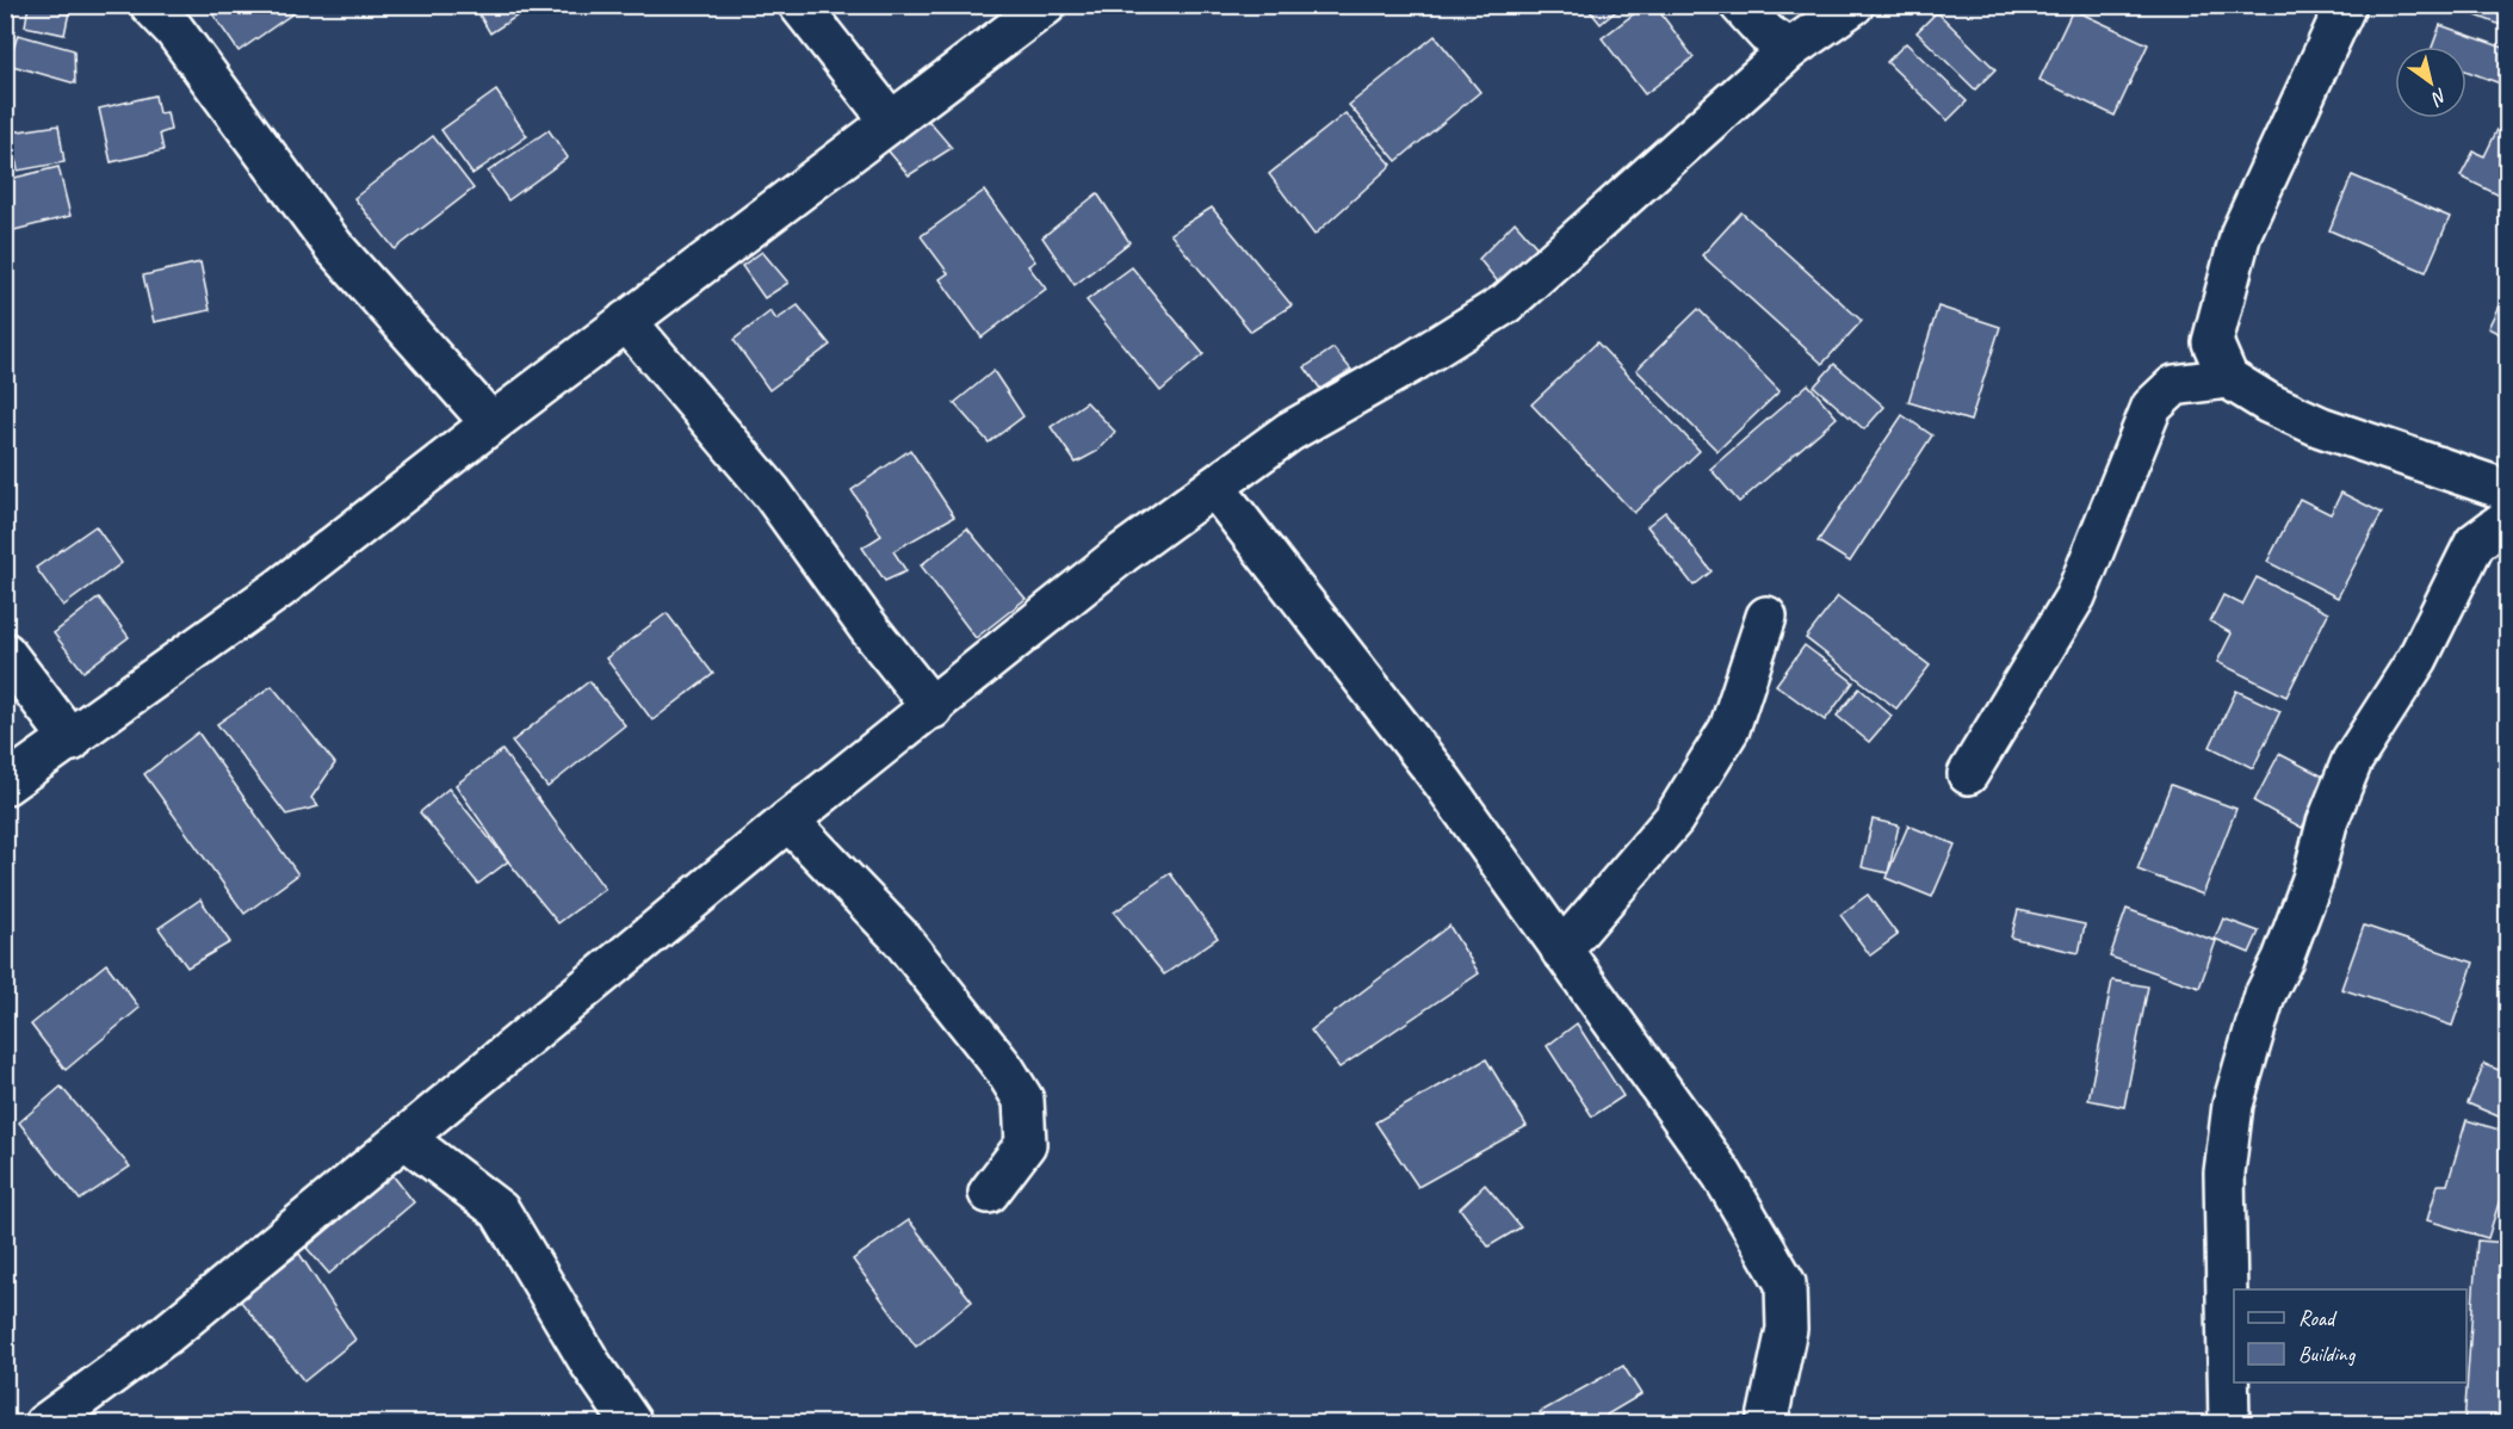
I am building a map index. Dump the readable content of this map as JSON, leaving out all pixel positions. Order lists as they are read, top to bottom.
{
  "legend": ["Road", "Building"],
  "north": "bottom right"
}
